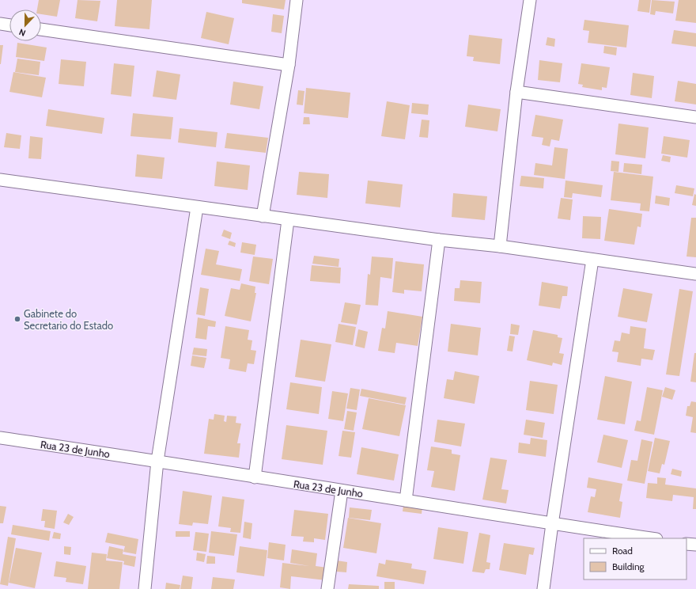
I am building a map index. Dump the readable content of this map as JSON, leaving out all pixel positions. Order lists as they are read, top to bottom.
{
  "streets": {
    "street": ["Rua 23 de Junho"]
  },
  "places": ["Gabinete do Secretario do Estado"],
  "legend": ["Road", "Building"],
  "north": "bottom"
}
